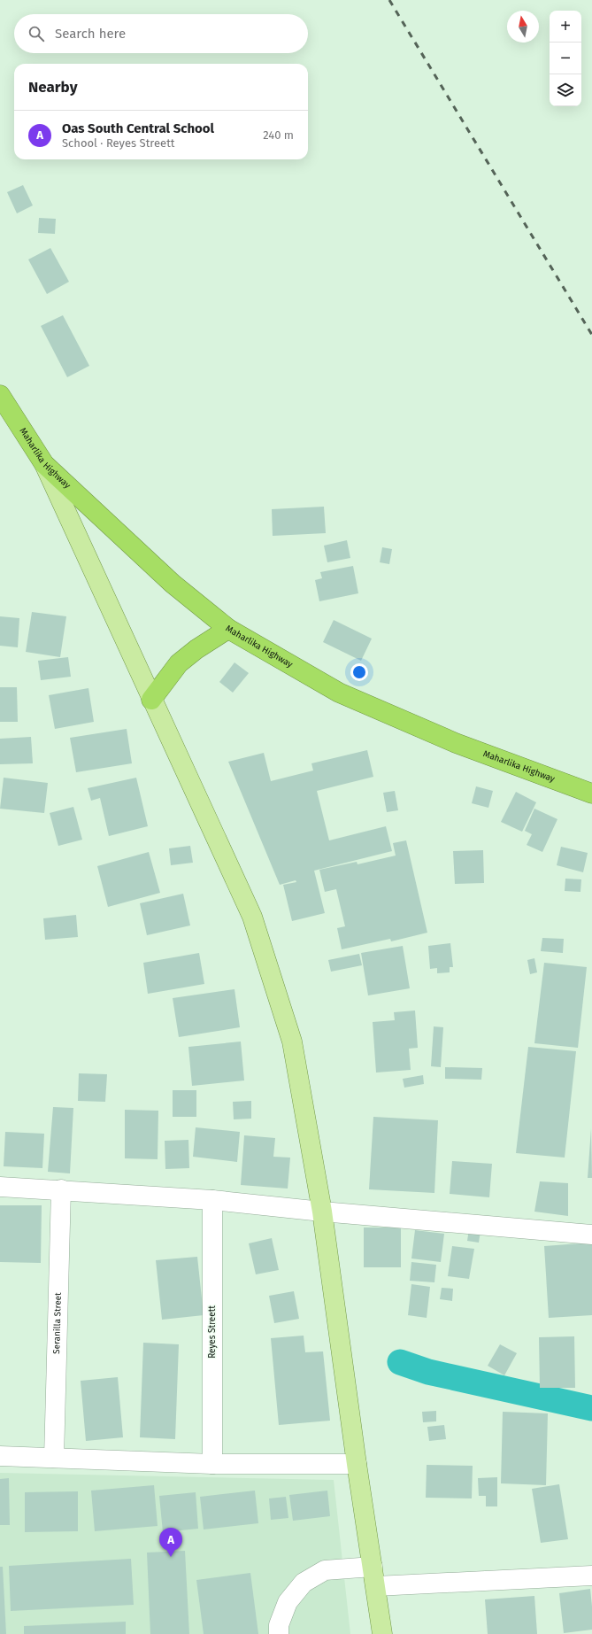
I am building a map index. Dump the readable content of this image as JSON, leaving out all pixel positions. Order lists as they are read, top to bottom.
{
  "streets": {
    "highway": ["Maharlika Highway"],
    "street": ["Seranilla Street", "Reyes Streett"]
  },
  "north": "top",
  "page": {
    "map_buttons": ["+", "−"],
    "search": "Search here",
    "heading": "Nearby",
    "list": [
      {
        "mark": "A",
        "name": "Oas South Central School",
        "note": "School · Reyes Streett",
        "value": "240 m"
      }
    ],
    "pins": "A"
  }
}
